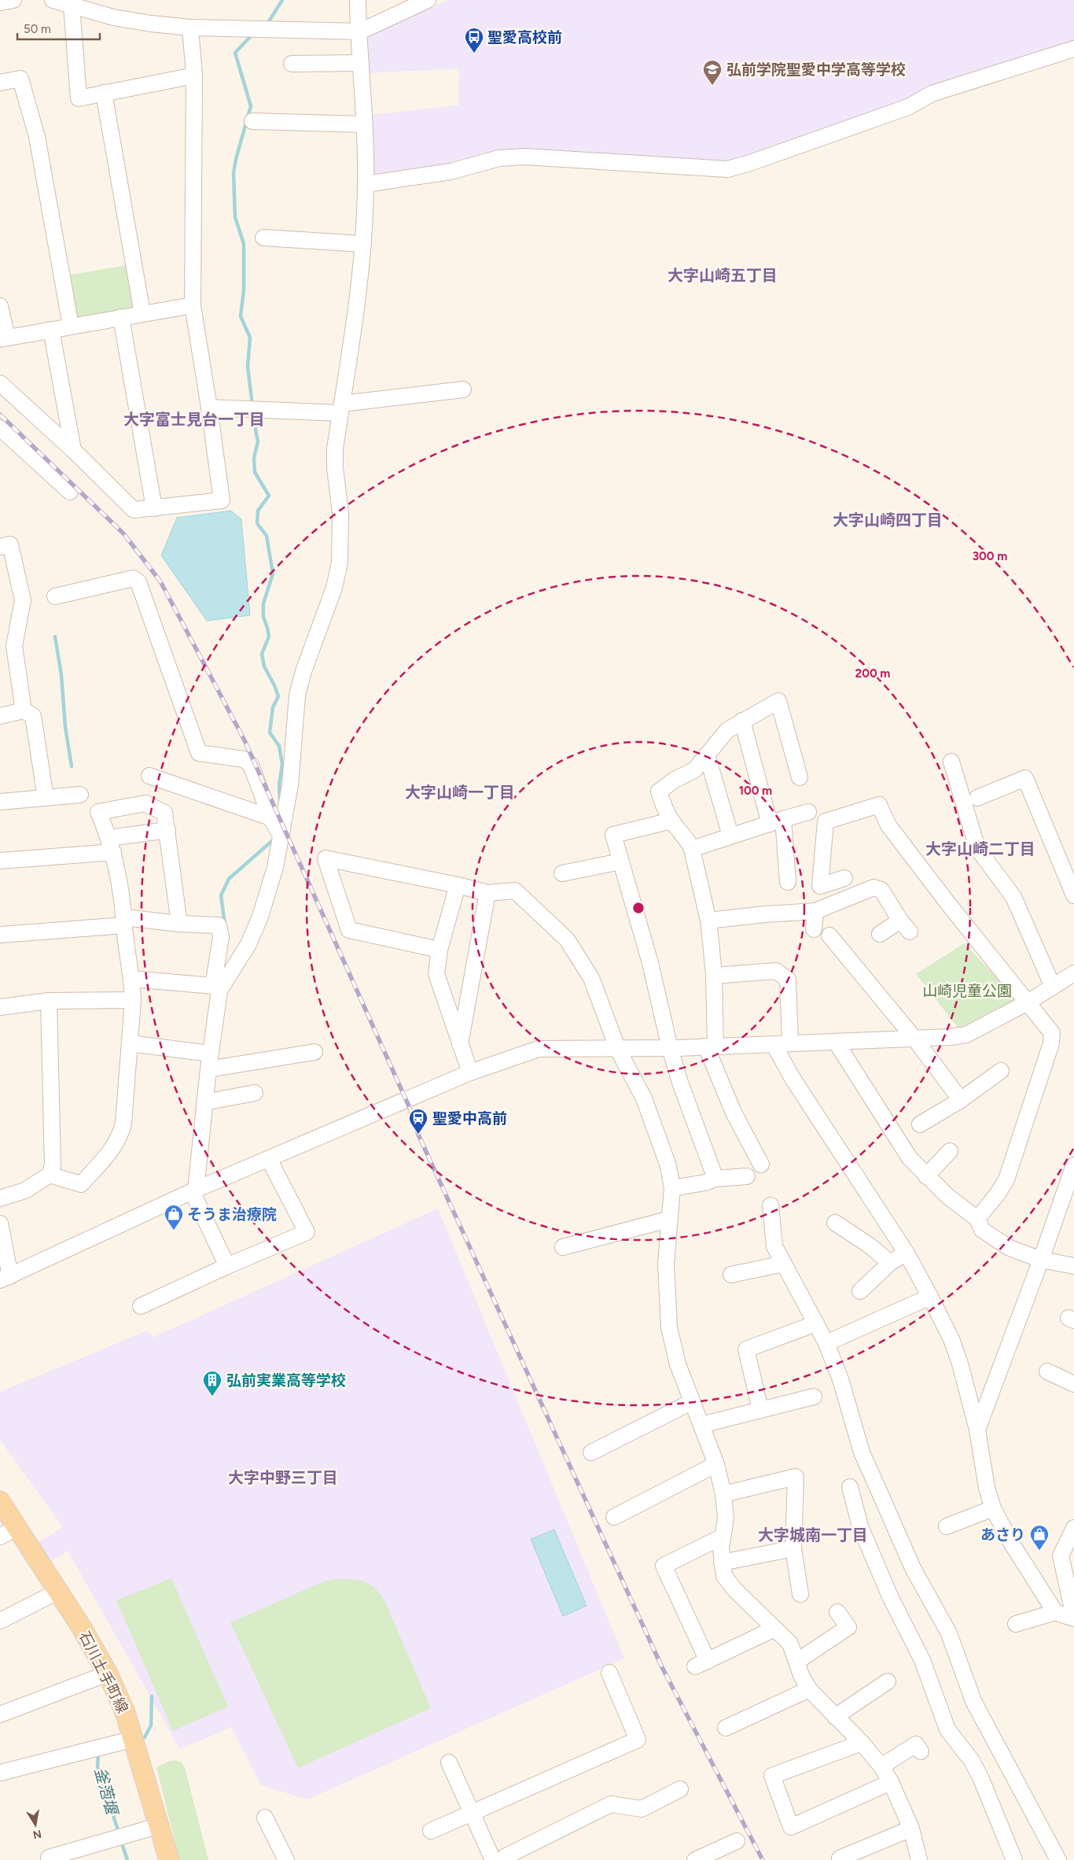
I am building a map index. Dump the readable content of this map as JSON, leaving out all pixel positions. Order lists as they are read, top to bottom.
{
  "streets": {
    "main road": ["石川土手町線"]
  },
  "districts": [
    "大字山崎五丁目",
    "大字富士見台一丁目",
    "大字山崎四丁目",
    "大字山崎一丁目",
    "大字山崎二丁目",
    "大字中野三丁目",
    "大字城南一丁目"
  ],
  "water": ["釜萢堰"],
  "parks": ["山崎児童公園"],
  "places": {
    "bus stop": ["聖愛高校前"],
    "school or university": ["弘前学院聖愛中学高等学校"],
    "station": ["聖愛中高前"],
    "shop": ["そうま治療院", "あさり"],
    "building": ["弘前実業高等学校"]
  },
  "scale_bar": "50 m",
  "north": "bottom",
  "rings": ["300 m", "200 m", "100 m"]
}
